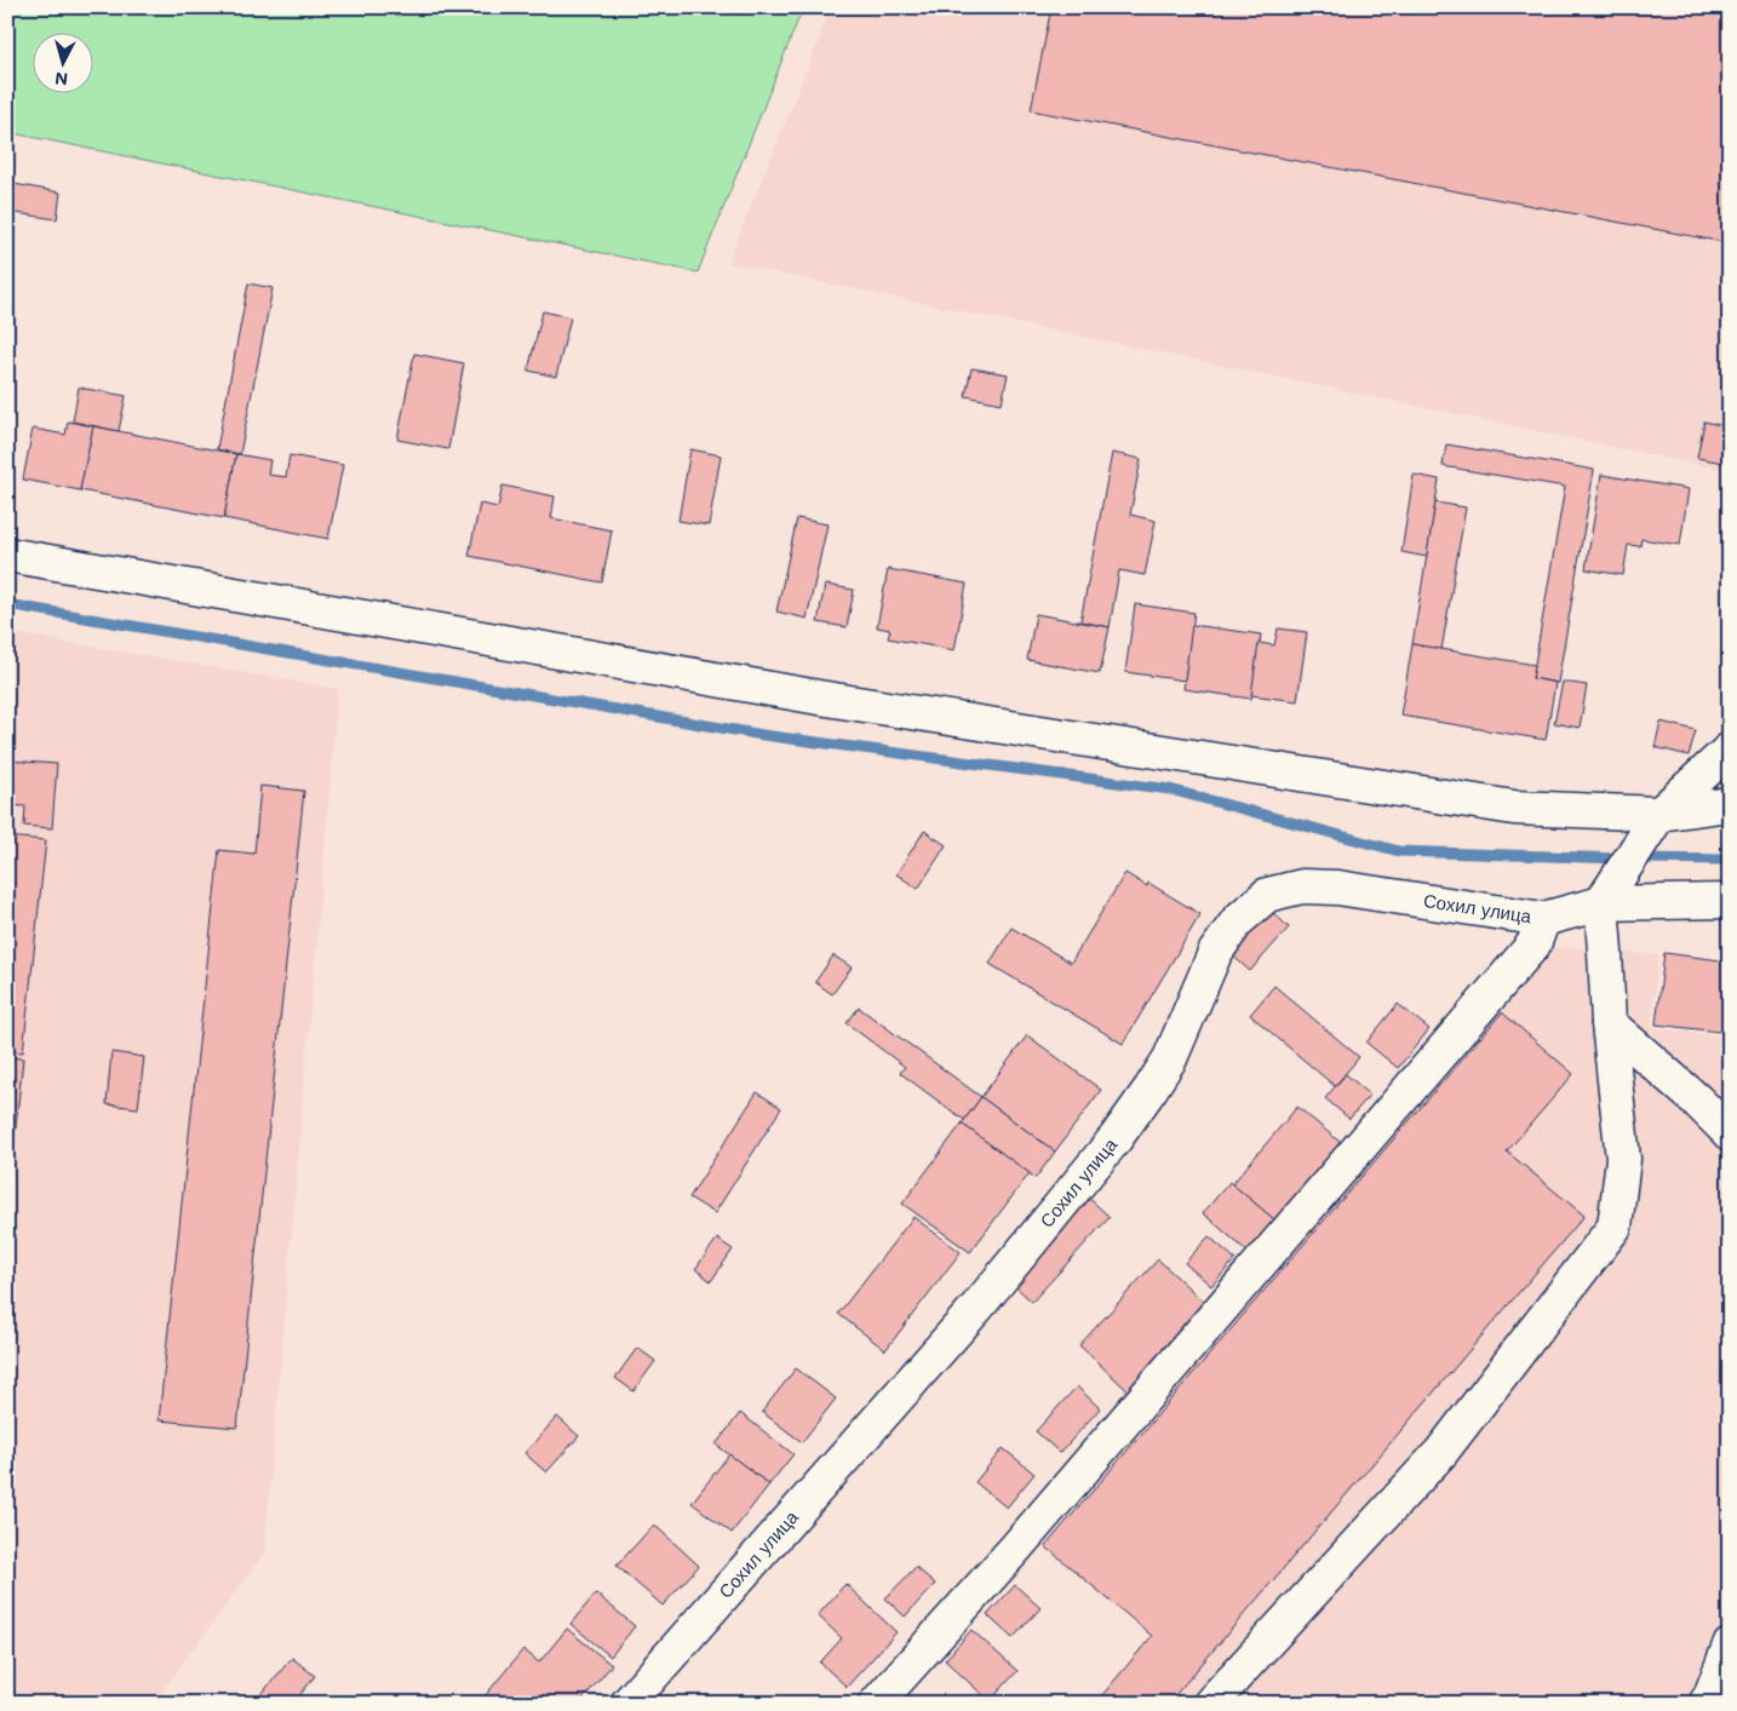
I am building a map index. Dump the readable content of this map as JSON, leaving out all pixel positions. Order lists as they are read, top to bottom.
{
  "streets": {
    "street": ["Сохил улица"]
  },
  "north": "bottom"
}
